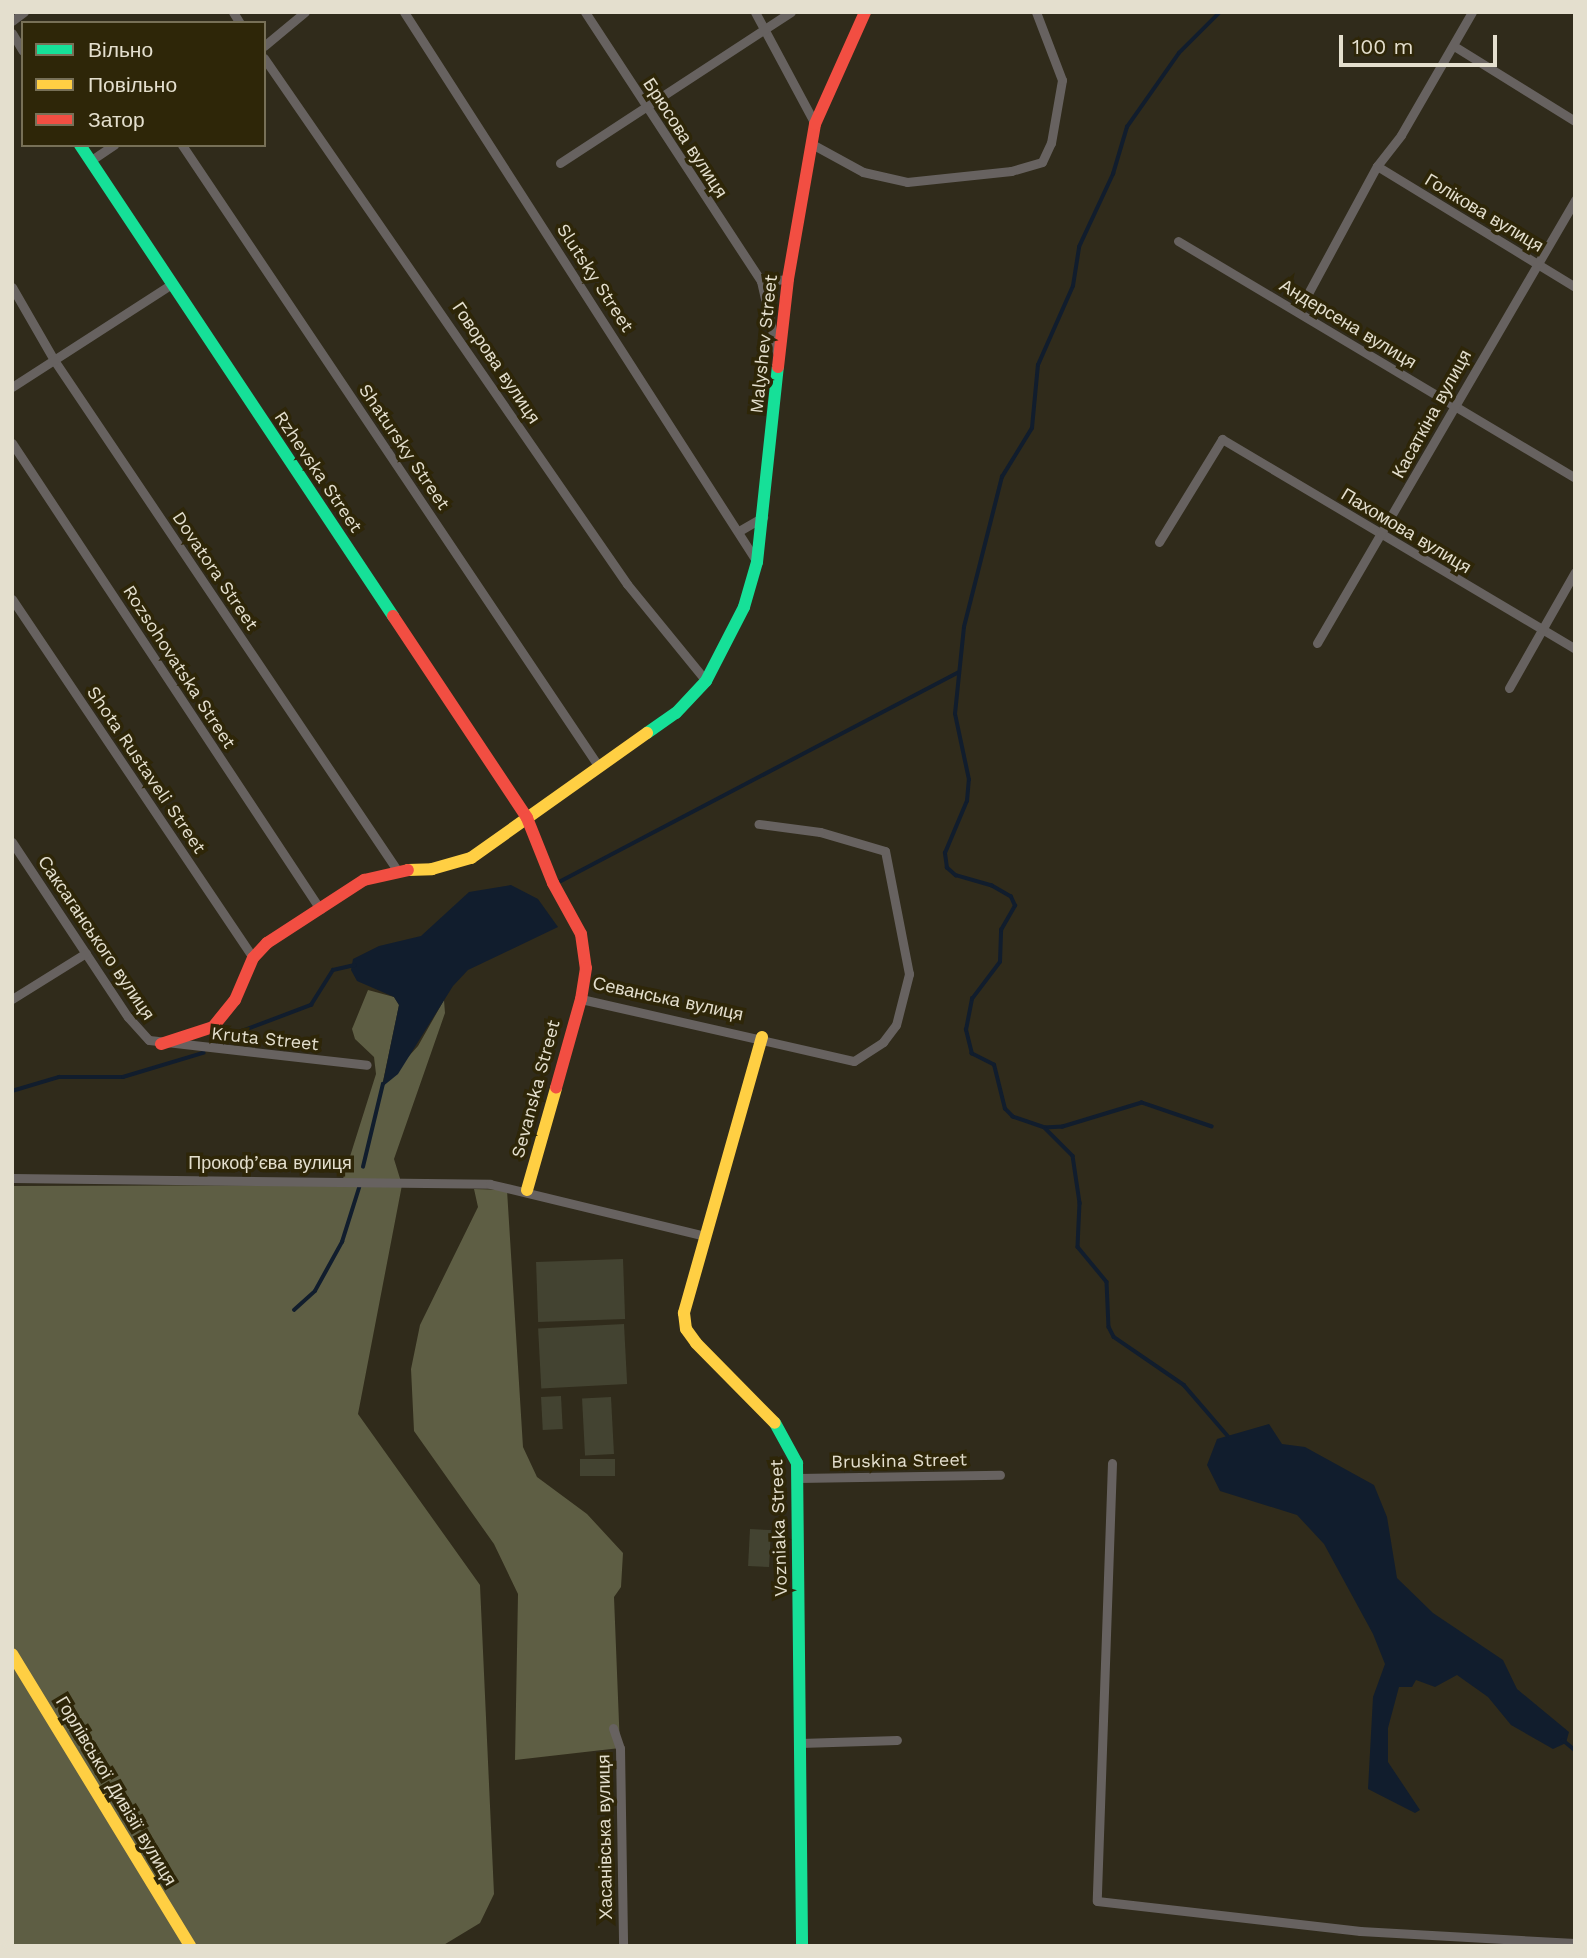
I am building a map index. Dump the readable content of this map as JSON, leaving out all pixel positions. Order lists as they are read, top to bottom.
{
  "streets": {
    "street": [
      "Брюсова вулиця",
      "Голікова вулиця",
      "Slutsky Street",
      "Андерсена вулиця",
      "Malyshev Street",
      "Говорова вулиця",
      "Касаткіна вулиця",
      "Shatursky Street",
      "Rzhevska Street",
      "Пахомова вулиця",
      "Dovatora Street",
      "Rozsohovatska Street",
      "Shota Rustaveli Street",
      "Саксаганського вулиця",
      "Севанська вулиця",
      "Kruta Street",
      "Sevanska Street",
      "Прокоф’єва вулиця",
      "Bruskina Street",
      "Vozniaka Street",
      "Горлівської Дивізії вулиця",
      "Хасанівська вулиця"
    ]
  },
  "crossings": [
    ["Брюсова вулиця", "Malyshev Street"],
    ["Голікова вулиця", "Касаткіна вулиця"],
    ["Slutsky Street", "Malyshev Street"],
    ["Андерсена вулиця", "Касаткіна вулиця"],
    ["Malyshev Street", "Говорова вулиця"],
    ["Malyshev Street", "Shatursky Street"],
    ["Malyshev Street", "Rzhevska Street"],
    ["Malyshev Street", "Dovatora Street"],
    ["Malyshev Street", "Rozsohovatska Street"],
    ["Malyshev Street", "Shota Rustaveli Street"],
    ["Malyshev Street", "Севанська вулиця"],
    ["Касаткіна вулиця", "Пахомова вулиця"],
    ["Rzhevska Street", "Севанська вулиця"],
    ["Саксаганського вулиця", "Kruta Street"],
    ["Севанська вулиця", "Sevanska Street"],
    ["Севанська вулиця", "Vozniaka Street"],
    ["Sevanska Street", "Прокоф’єва вулиця"],
    ["Прокоф’єва вулиця", "Vozniaka Street"],
    ["Bruskina Street", "Vozniaka Street"]
  ],
  "legend": ["Вільно", "Повільно", "Затор"],
  "scale_bar": "100 m"
}
